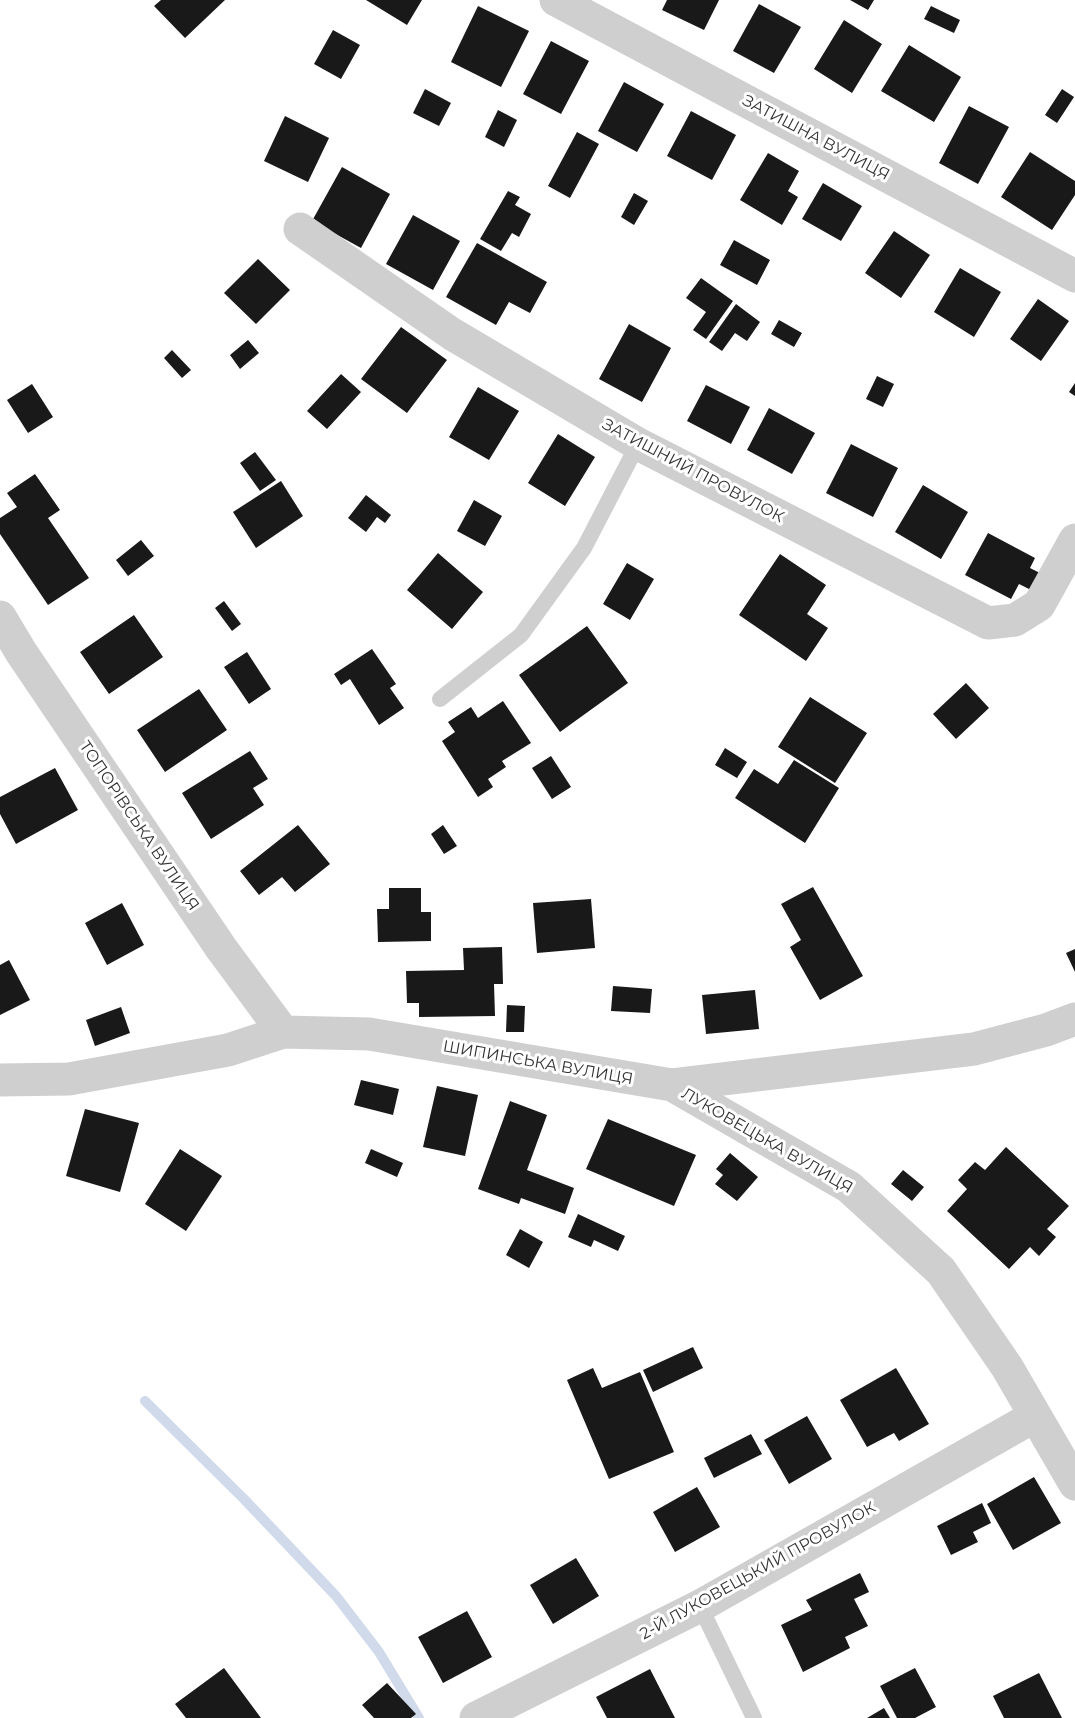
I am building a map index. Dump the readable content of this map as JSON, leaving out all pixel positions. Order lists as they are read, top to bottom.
{
  "streets": {
    "street": [
      "ЗАТИШНА ВУЛИЦЯ",
      "ЗАТИШНИЙ ПРОВУЛОК",
      "ТОПОРІВСЬКА ВУЛИЦЯ",
      "ШИПИНСЬКА ВУЛИЦЯ",
      "ЛУКОВЕЦЬКА ВУЛИЦЯ",
      "2-Й ЛУКОВЕЦЬКИЙ ПРОВУЛОК"
    ]
  },
  "crossings": [
    ["ТОПОРІВСЬКА ВУЛИЦЯ", "ШИПИНСЬКА ВУЛИЦЯ"],
    ["ШИПИНСЬКА ВУЛИЦЯ", "ЛУКОВЕЦЬКА ВУЛИЦЯ"],
    ["ЛУКОВЕЦЬКА ВУЛИЦЯ", "2-Й ЛУКОВЕЦЬКИЙ ПРОВУЛОК"]
  ]
}
